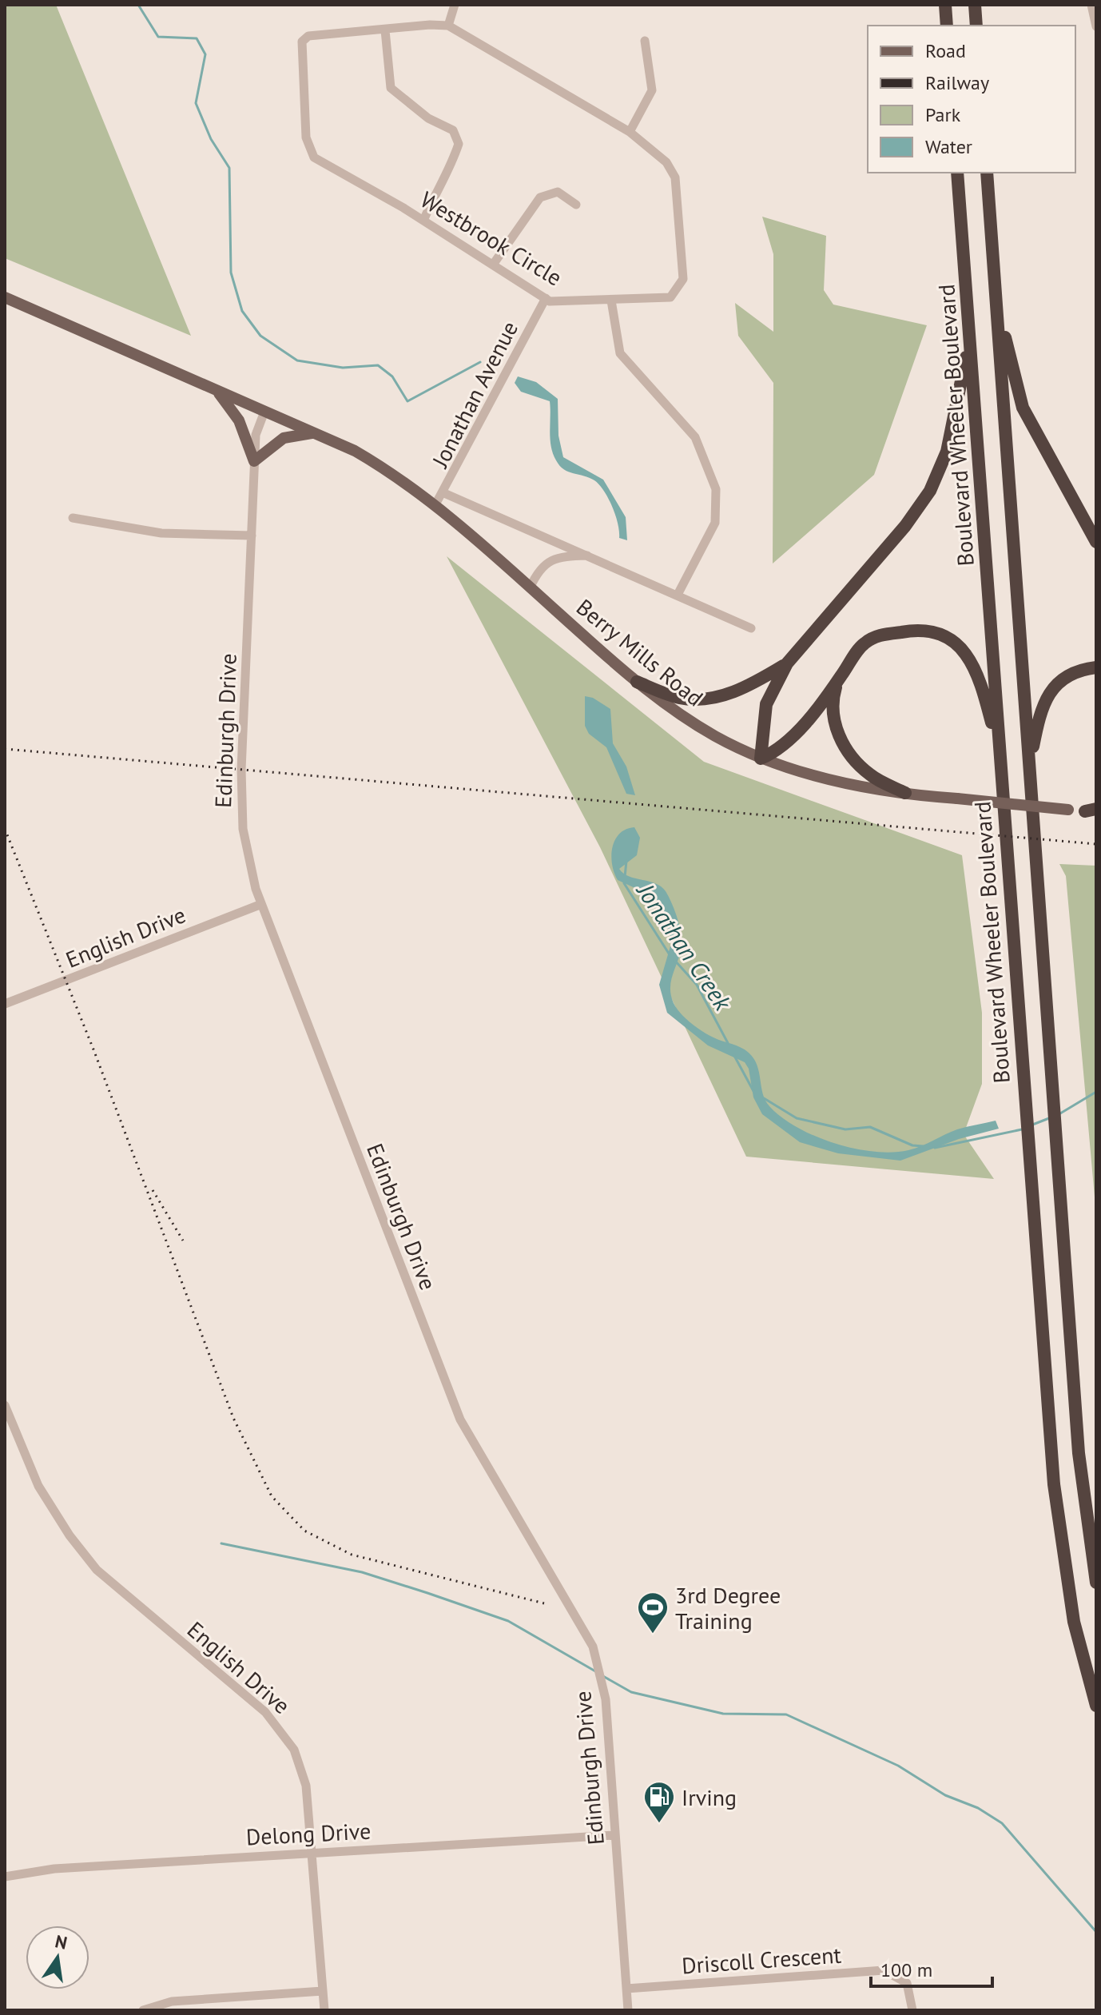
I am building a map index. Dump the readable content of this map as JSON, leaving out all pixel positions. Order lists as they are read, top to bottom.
{
  "streets": {
    "highway": ["Boulevard Wheeler Boulevard"],
    "main road": ["Berry Mills Road"],
    "street": [
      "Westbrook Circle",
      "Jonathan Avenue",
      "Edinburgh Drive",
      "English Drive",
      "Delong Drive",
      "Driscoll Crescent"
    ]
  },
  "crossings": [
    ["Westbrook Circle", "Jonathan Avenue"],
    ["Jonathan Avenue", "Berry Mills Road"],
    ["Berry Mills Road", "Edinburgh Drive"],
    ["Edinburgh Drive", "English Drive"],
    ["Edinburgh Drive", "Delong Drive"],
    ["Edinburgh Drive", "Driscoll Crescent"],
    ["English Drive", "Delong Drive"]
  ],
  "water": ["Jonathan Creek"],
  "places": {
    "sports": ["3rd Degree Training"],
    "fuel station": ["Irving"]
  },
  "legend": [
    "Road",
    "Railway",
    "Park",
    "Water"
  ],
  "scale_bar": "100 m",
  "north": "top"
}
